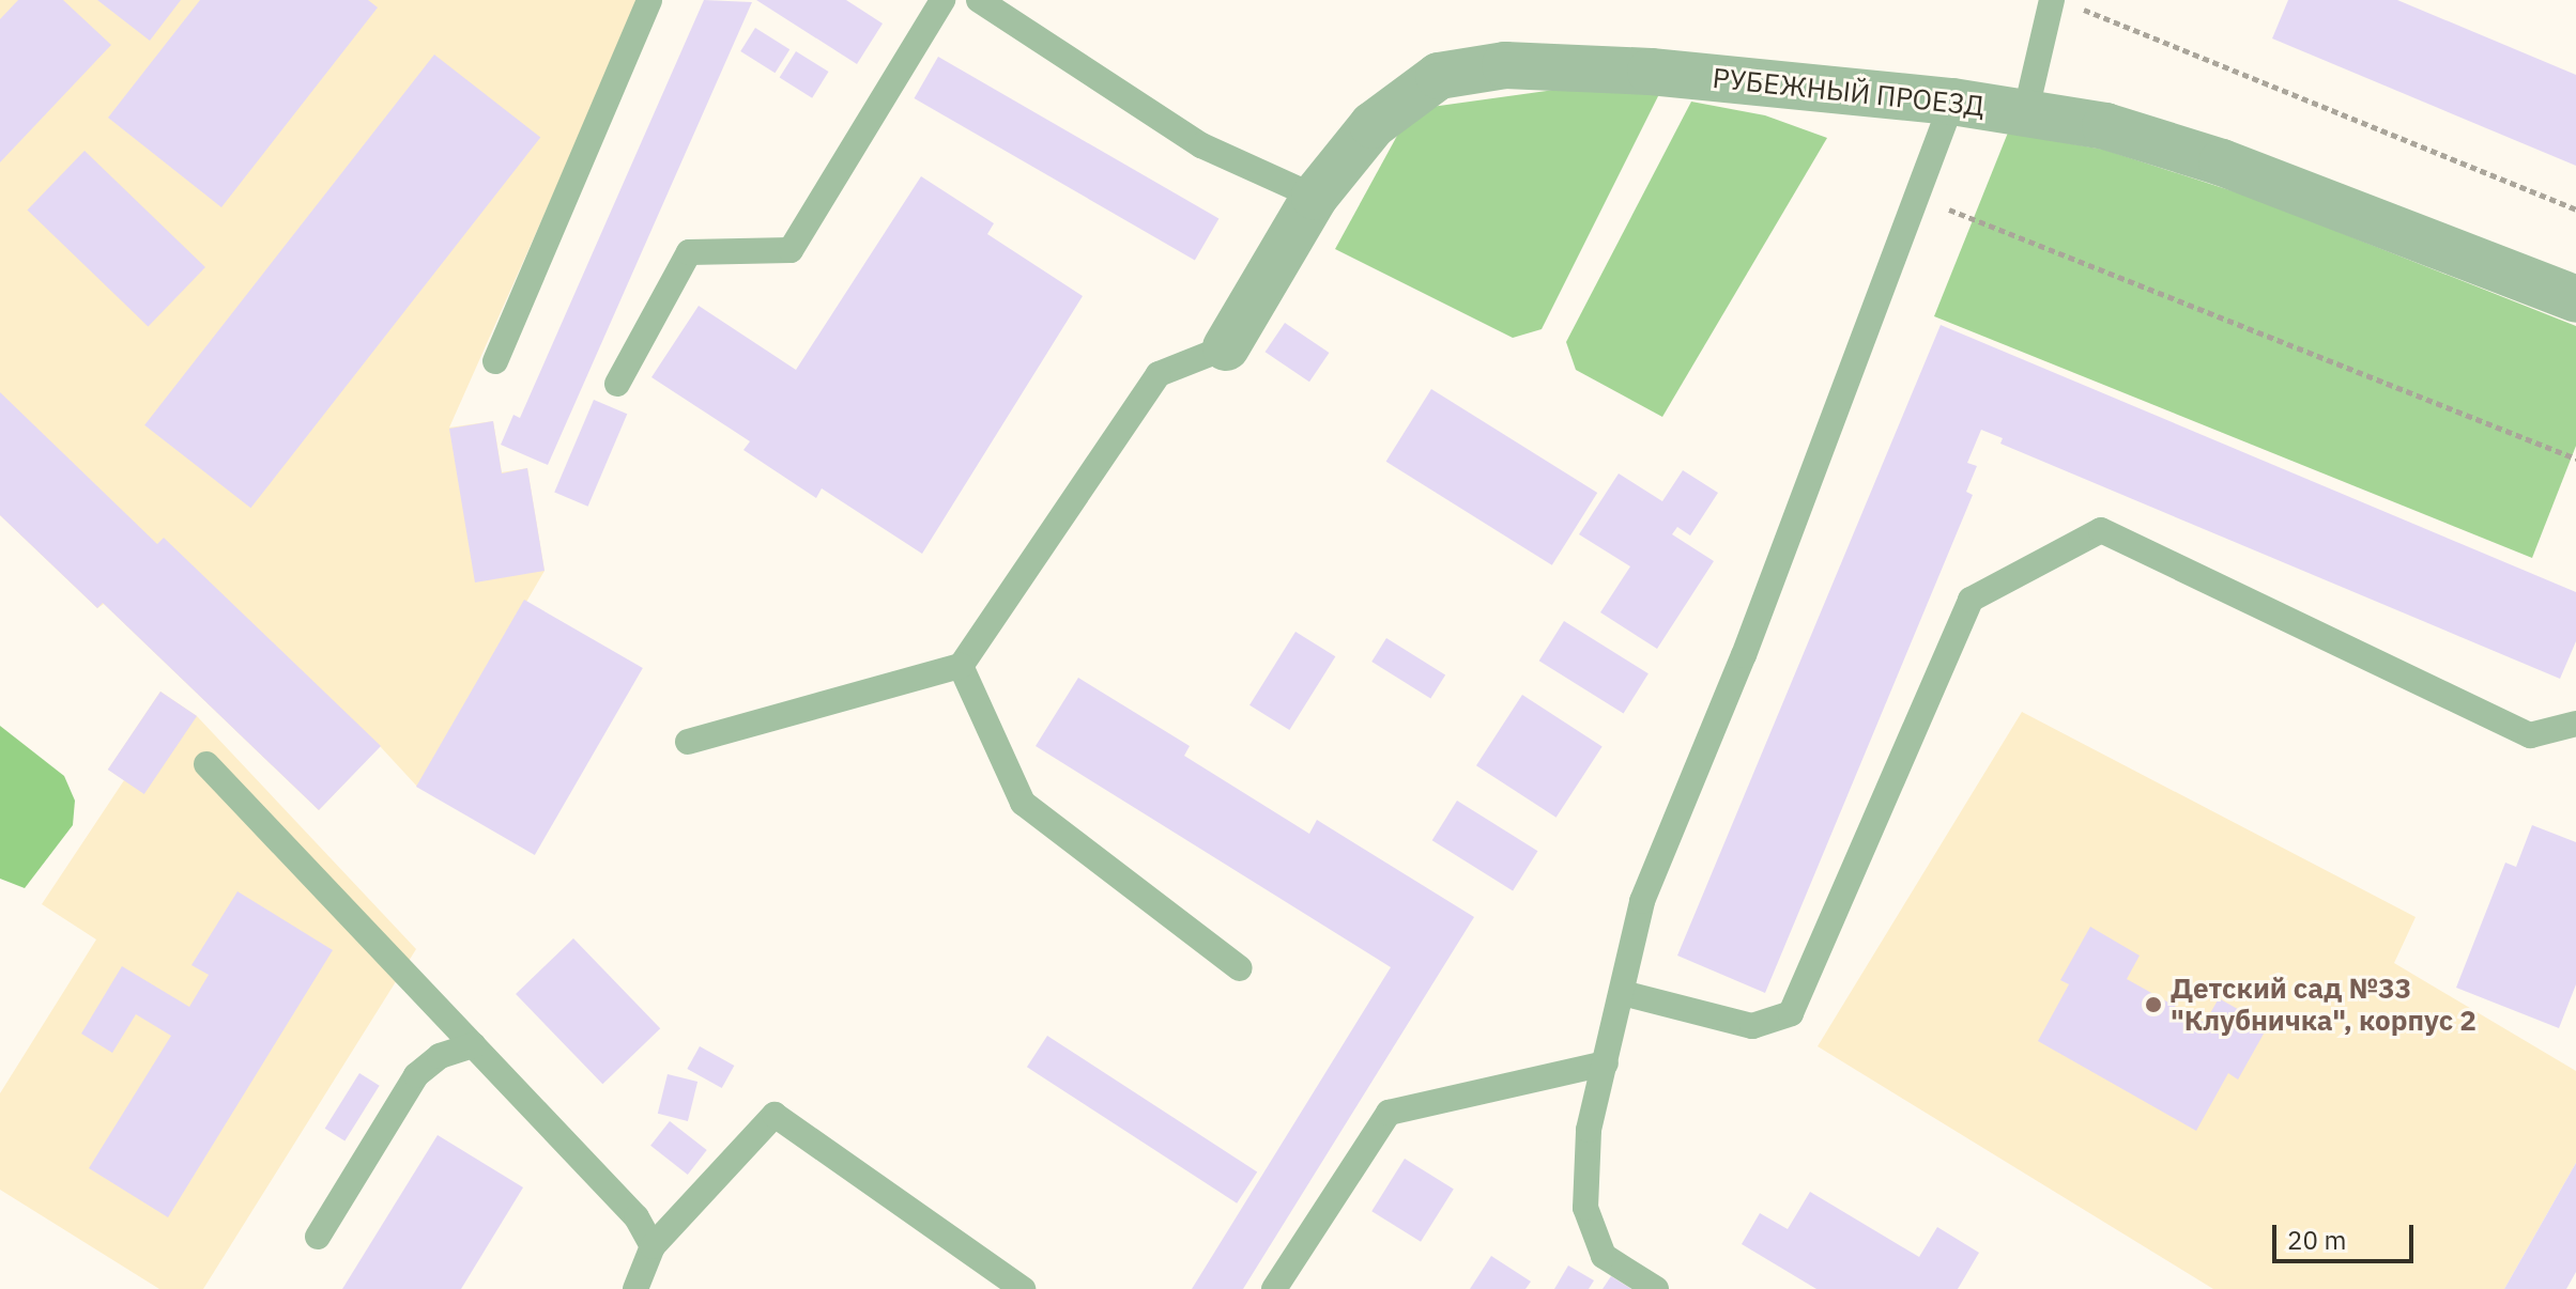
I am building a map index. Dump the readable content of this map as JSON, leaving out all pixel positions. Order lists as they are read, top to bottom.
{
  "streets": {
    "street": ["РУБЕЖНЫЙ ПРОЕЗД"]
  },
  "places": ["Детский сад №33 \"Клубничка\", корпус 2"],
  "scale_bar": "20 m"
}
